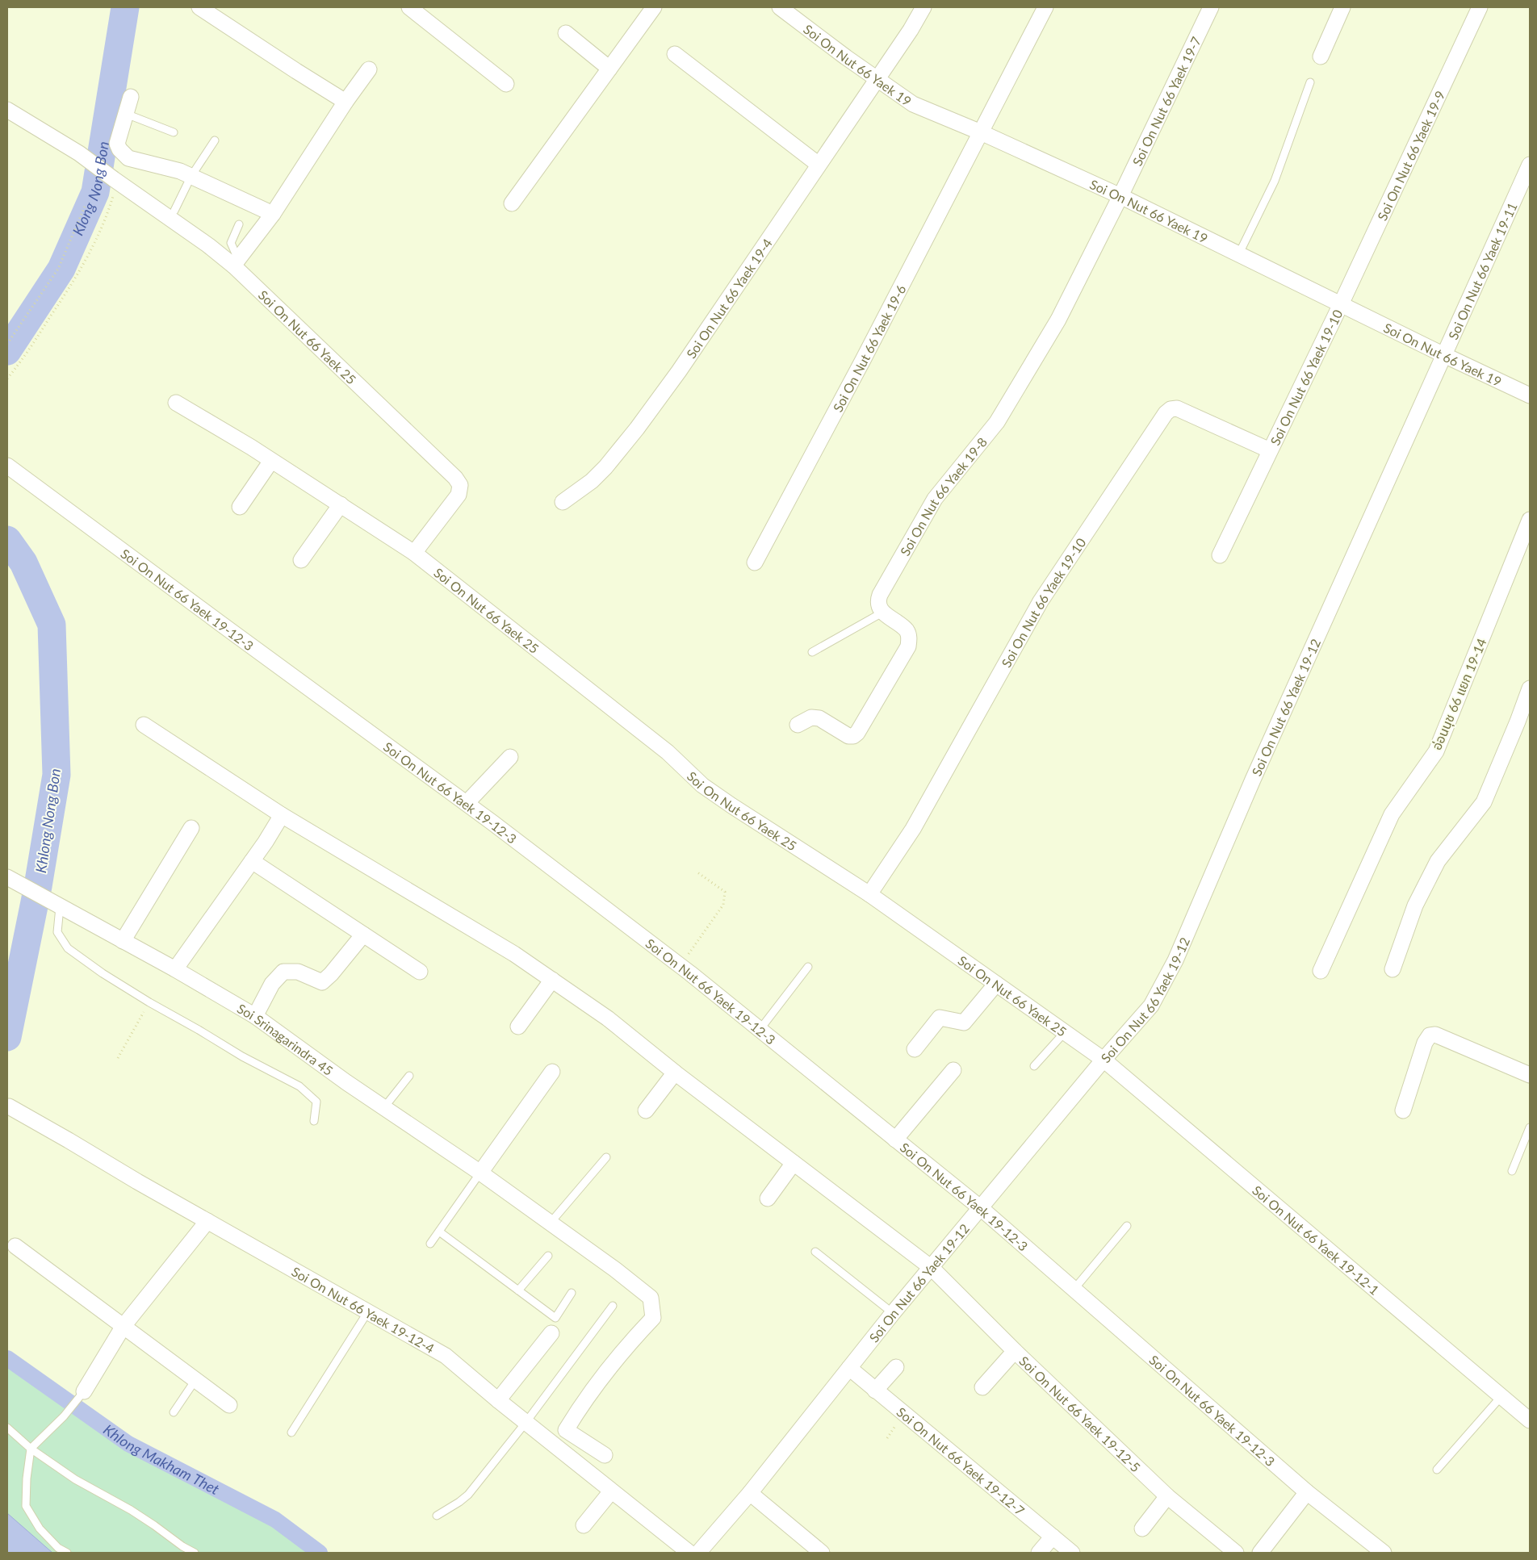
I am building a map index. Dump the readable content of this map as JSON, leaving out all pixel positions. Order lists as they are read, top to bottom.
{
  "streets": {
    "street": [
      "Soi On Nut 66 Yaek 19",
      "Soi On Nut 66 Yaek 19-7",
      "Soi On Nut 66 Yaek 19-9",
      "Soi On Nut 66 Yaek 19-11",
      "Soi On Nut 66 Yaek 19-4",
      "Soi On Nut 66 Yaek 25",
      "Soi On Nut 66 Yaek 19-6",
      "Soi On Nut 66 Yaek 19-10",
      "Soi On Nut 66 Yaek 19-8",
      "Soi On Nut 66 Yaek 19-12-3",
      "อ่อนนุช 66 แยก 19-14",
      "Soi On Nut 66 Yaek 19-12",
      "Soi Srinagarindra 45",
      "Soi On Nut 66 Yaek 19-12-1",
      "Soi On Nut 66 Yaek 19-12-4",
      "Soi On Nut 66 Yaek 19-12-5",
      "Soi On Nut 66 Yaek 19-12-7"
    ]
  },
  "crossings": [
    ["Soi On Nut 66 Yaek 19", "Soi On Nut 66 Yaek 19-7"],
    ["Soi On Nut 66 Yaek 19", "Soi On Nut 66 Yaek 19-9"],
    ["Soi On Nut 66 Yaek 19", "Soi On Nut 66 Yaek 19-11"],
    ["Soi On Nut 66 Yaek 19", "Soi On Nut 66 Yaek 19-4"],
    ["Soi On Nut 66 Yaek 19", "Soi On Nut 66 Yaek 19-6"],
    ["Soi On Nut 66 Yaek 19", "Soi On Nut 66 Yaek 19-10"],
    ["Soi On Nut 66 Yaek 19", "Soi On Nut 66 Yaek 19-8"],
    ["Soi On Nut 66 Yaek 19", "Soi On Nut 66 Yaek 19-12"],
    ["Soi On Nut 66 Yaek 19-7", "Soi On Nut 66 Yaek 19-8"],
    ["Soi On Nut 66 Yaek 19-9", "Soi On Nut 66 Yaek 19-10"],
    ["Soi On Nut 66 Yaek 19-11", "Soi On Nut 66 Yaek 19-12"],
    ["Soi On Nut 66 Yaek 25", "Soi On Nut 66 Yaek 19-10"],
    ["Soi On Nut 66 Yaek 25", "Soi On Nut 66 Yaek 19-12"],
    ["Soi On Nut 66 Yaek 25", "Soi On Nut 66 Yaek 19-12-1"],
    ["Soi On Nut 66 Yaek 19-12-3", "Soi On Nut 66 Yaek 19-12"],
    ["Soi On Nut 66 Yaek 19-12", "Soi On Nut 66 Yaek 19-12-1"],
    ["Soi On Nut 66 Yaek 19-12", "Soi On Nut 66 Yaek 19-12-5"],
    ["Soi On Nut 66 Yaek 19-12", "Soi On Nut 66 Yaek 19-12-7"]
  ],
  "water": ["Klong Nong Bon", "Khlong Nong Bon", "Khlong Makham Thet"]
}
